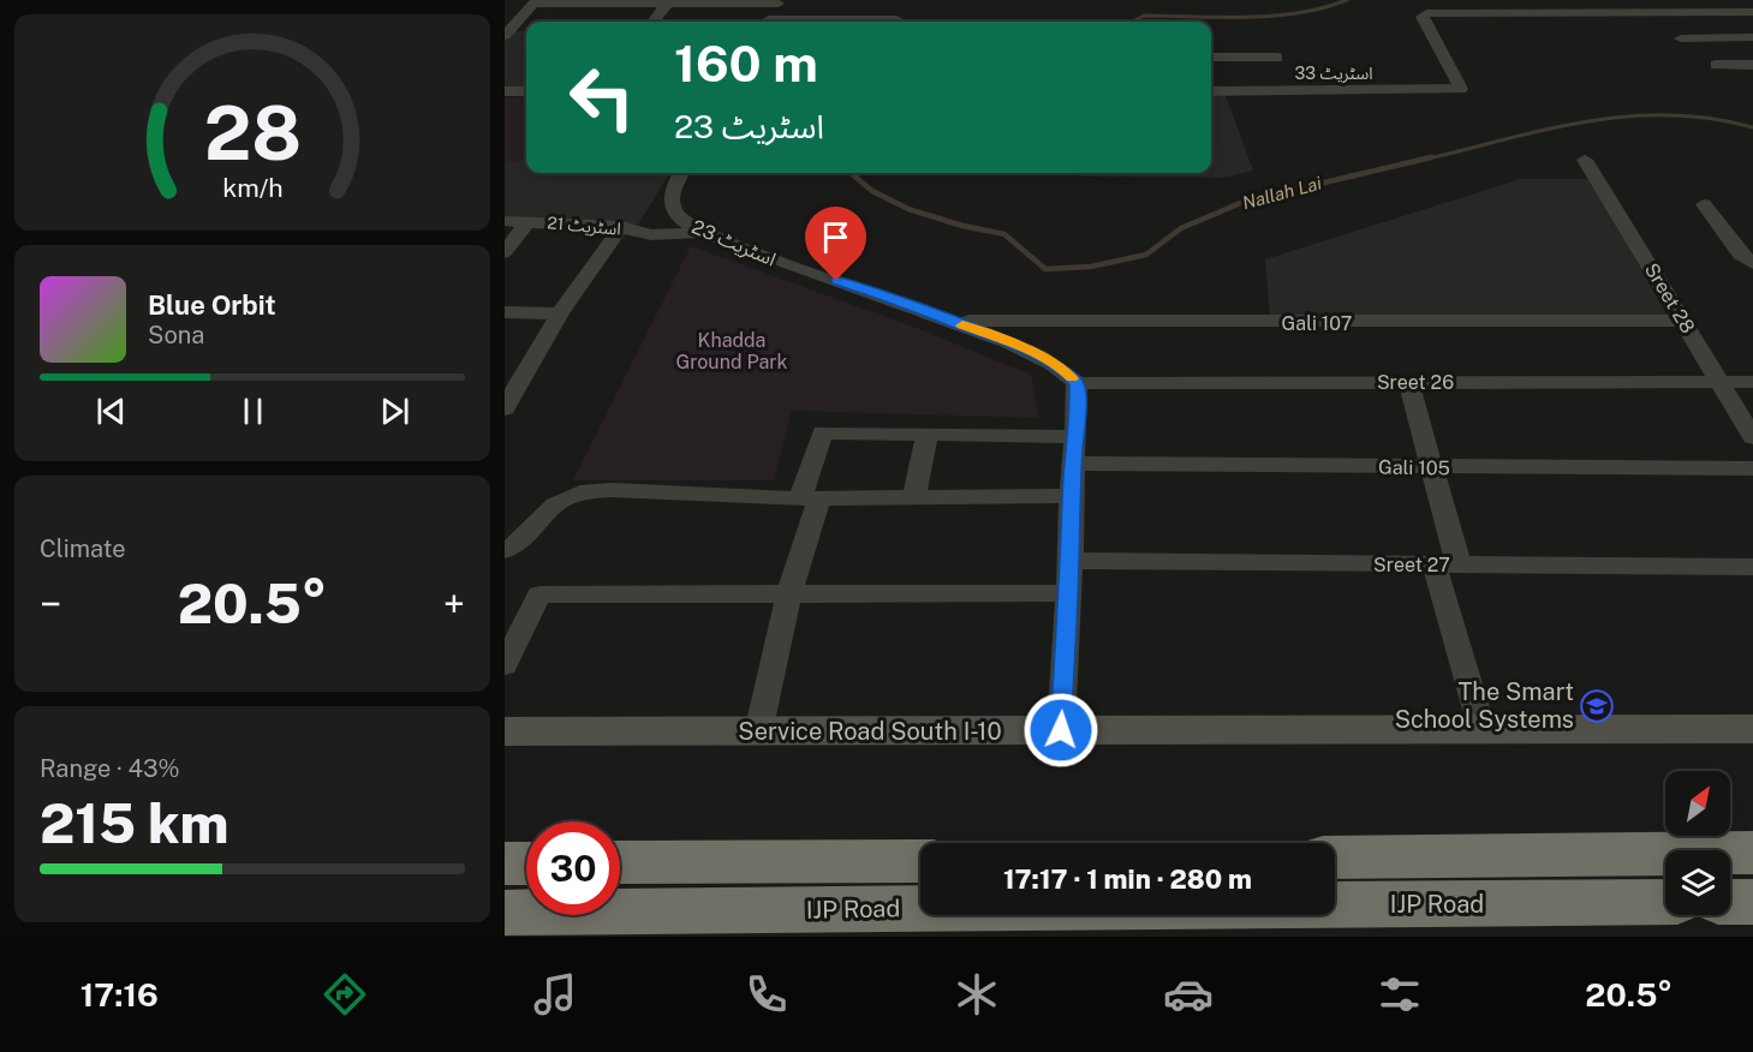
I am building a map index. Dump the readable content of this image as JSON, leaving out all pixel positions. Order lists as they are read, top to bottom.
{
  "streets": {
    "highway": ["IJP Road"],
    "main road": ["Service Road South I-10"],
    "street": [
      "اسٹریٹ 33",
      "اسٹریٹ 21",
      "اسٹریٹ 23",
      "Sreet 28",
      "Gali 107",
      "Sreet 26",
      "Gali 105",
      "Sreet 27"
    ]
  },
  "crossings": [
    ["اسٹریٹ 21", "اسٹریٹ 23"],
    ["اسٹریٹ 23", "Gali 107"],
    ["اسٹریٹ 23", "Sreet 26"],
    ["Sreet 28", "Gali 107"],
    ["Sreet 28", "Sreet 26"]
  ],
  "water": ["Nallah Lai"],
  "parks": ["Khadda Ground Park"],
  "places": {
    "school or university": ["The Smart School Systems"]
  },
  "north": "top right",
  "page": {
    "turn": ["160 m", "اسٹریٹ 23"],
    "song": ["Blue Orbit", "Sona"],
    "tile": [
      "Climate",
      ["Range · 43%", "215 km"]
    ],
    "heat": ["−", "20.5°", "+"],
    "limit": "30",
    "trip": "17:17 · 1 min · 280 m",
    "tabs": ["17:16", "20.5°"],
    "gauge": ["28", "km/h"]
  }
}
